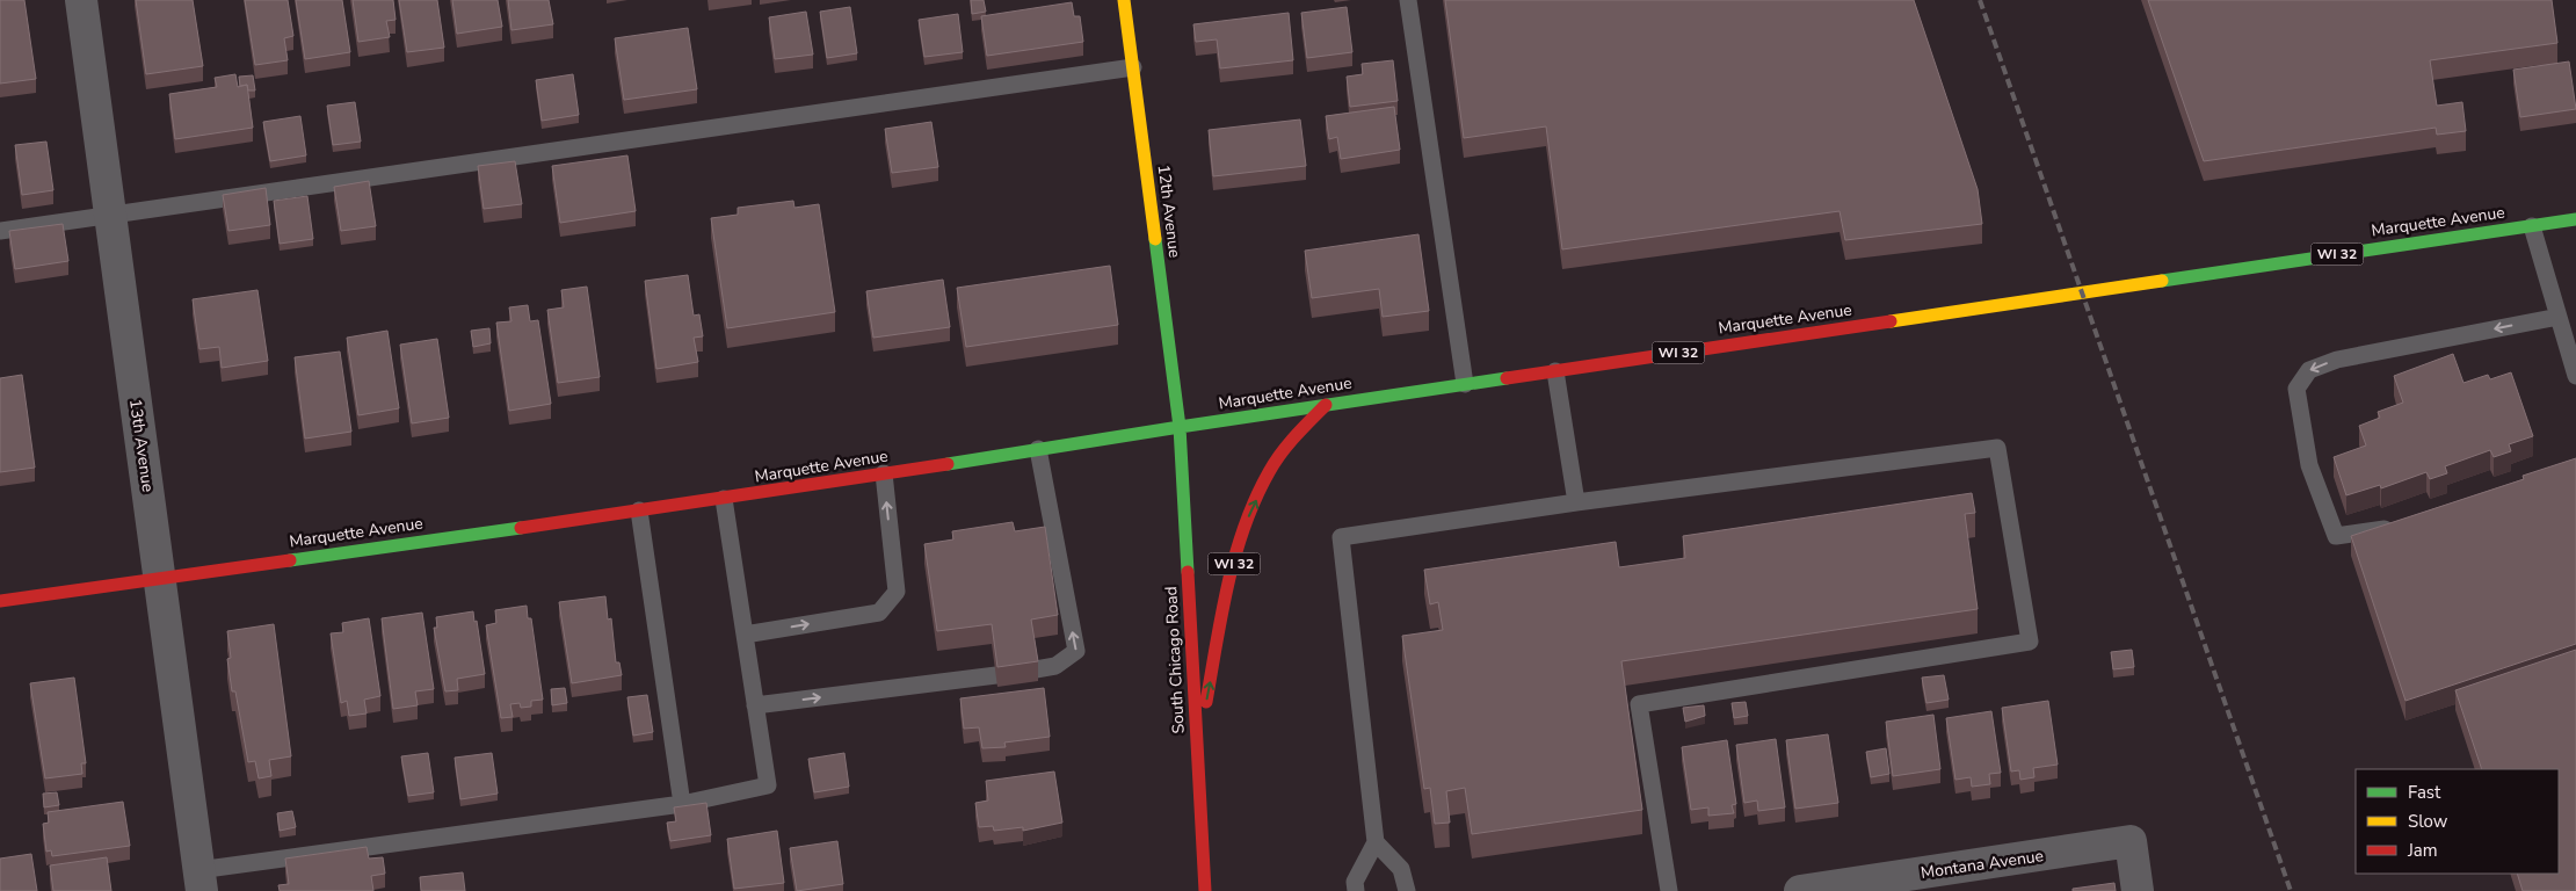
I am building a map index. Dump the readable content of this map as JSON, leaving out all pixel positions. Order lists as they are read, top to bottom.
{
  "streets": {
    "main road": [
      "12th Avenue",
      "Marquette Avenue",
      "WI 32",
      "South Chicago Road"
    ],
    "street": ["13th Avenue", "Montana Avenue"]
  },
  "crossings": [
    ["12th Avenue", "Marquette Avenue"],
    ["12th Avenue", "South Chicago Road"],
    ["Marquette Avenue", "WI 32"],
    ["Marquette Avenue", "13th Avenue"],
    ["Marquette Avenue", "South Chicago Road"],
    ["WI 32", "South Chicago Road"]
  ],
  "legend": ["Fast", "Slow", "Jam"]
}
